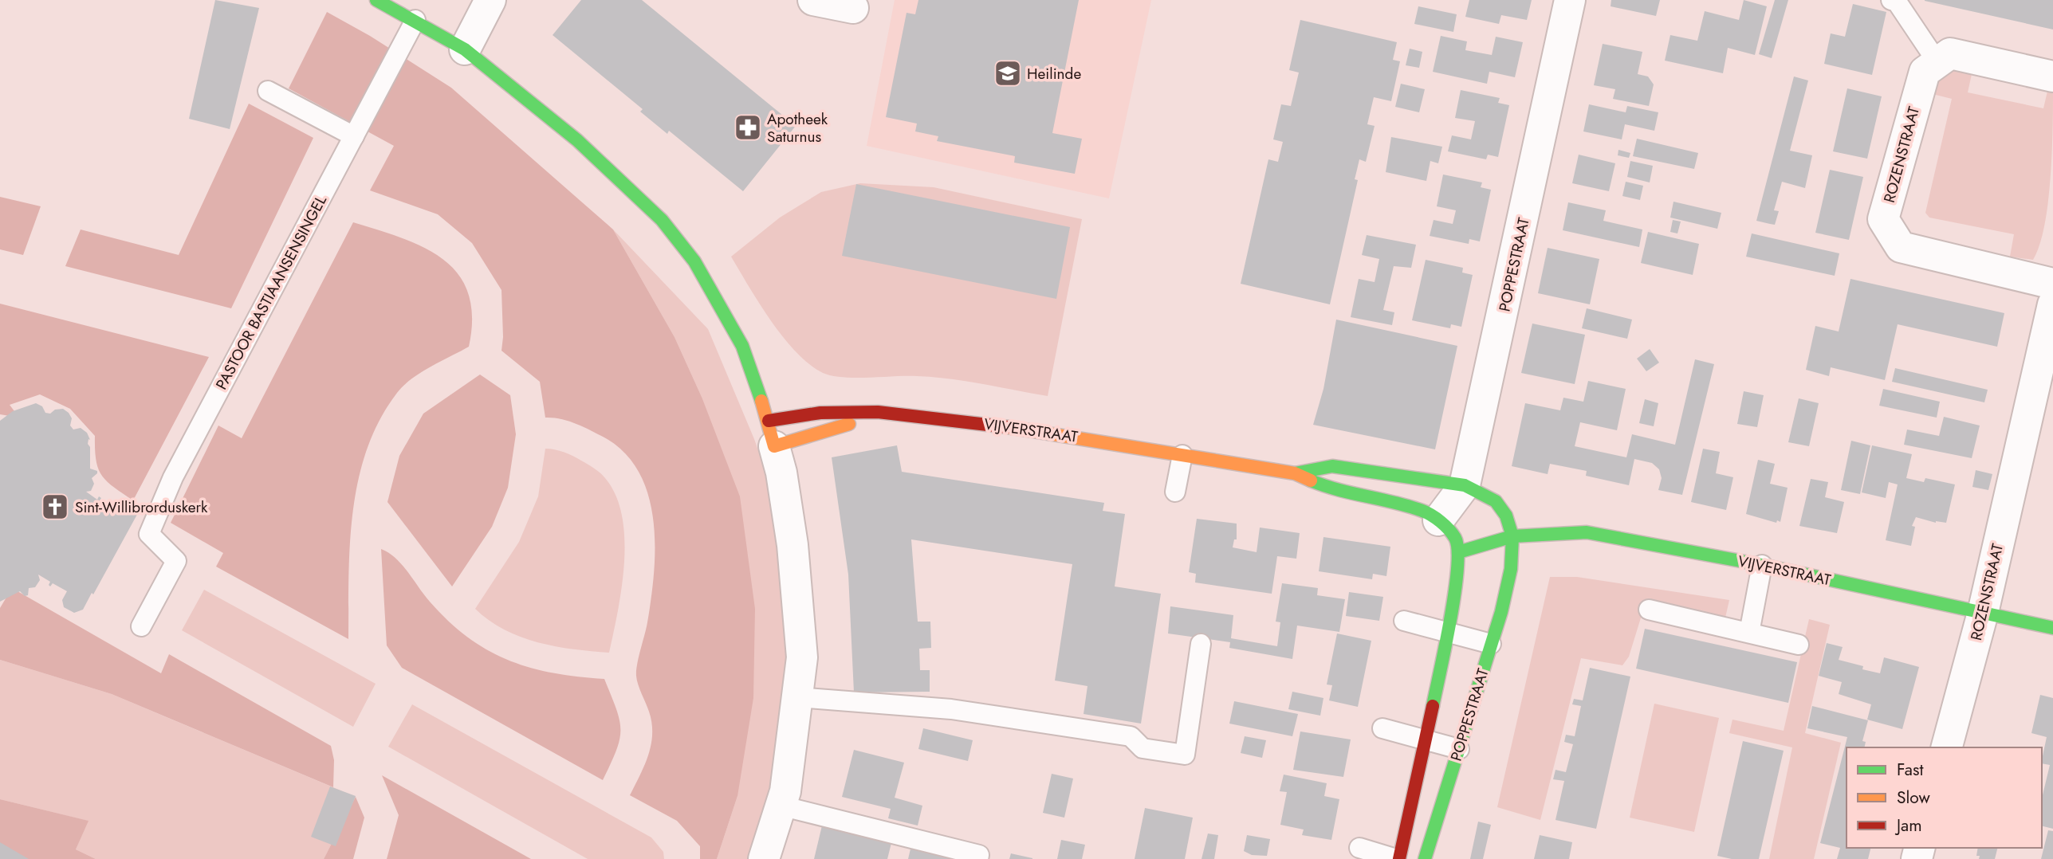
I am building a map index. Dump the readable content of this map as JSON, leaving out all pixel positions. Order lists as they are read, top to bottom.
{
  "streets": {
    "street": ["ROZENSTRAAT", "POPPESTRAAT", "VIJVERSTRAAT"],
    "lane": ["PASTOOR BASTIAANSENSINGEL"]
  },
  "crossings": [
    ["ROZENSTRAAT", "VIJVERSTRAAT"],
    ["POPPESTRAAT", "VIJVERSTRAAT"]
  ],
  "places": {
    "school or university": ["Heilinde"],
    "pharmacy": ["Apotheek Saturnus"],
    "church": ["Sint-Willibrorduskerk"]
  },
  "legend": ["Fast", "Slow", "Jam"]
}
